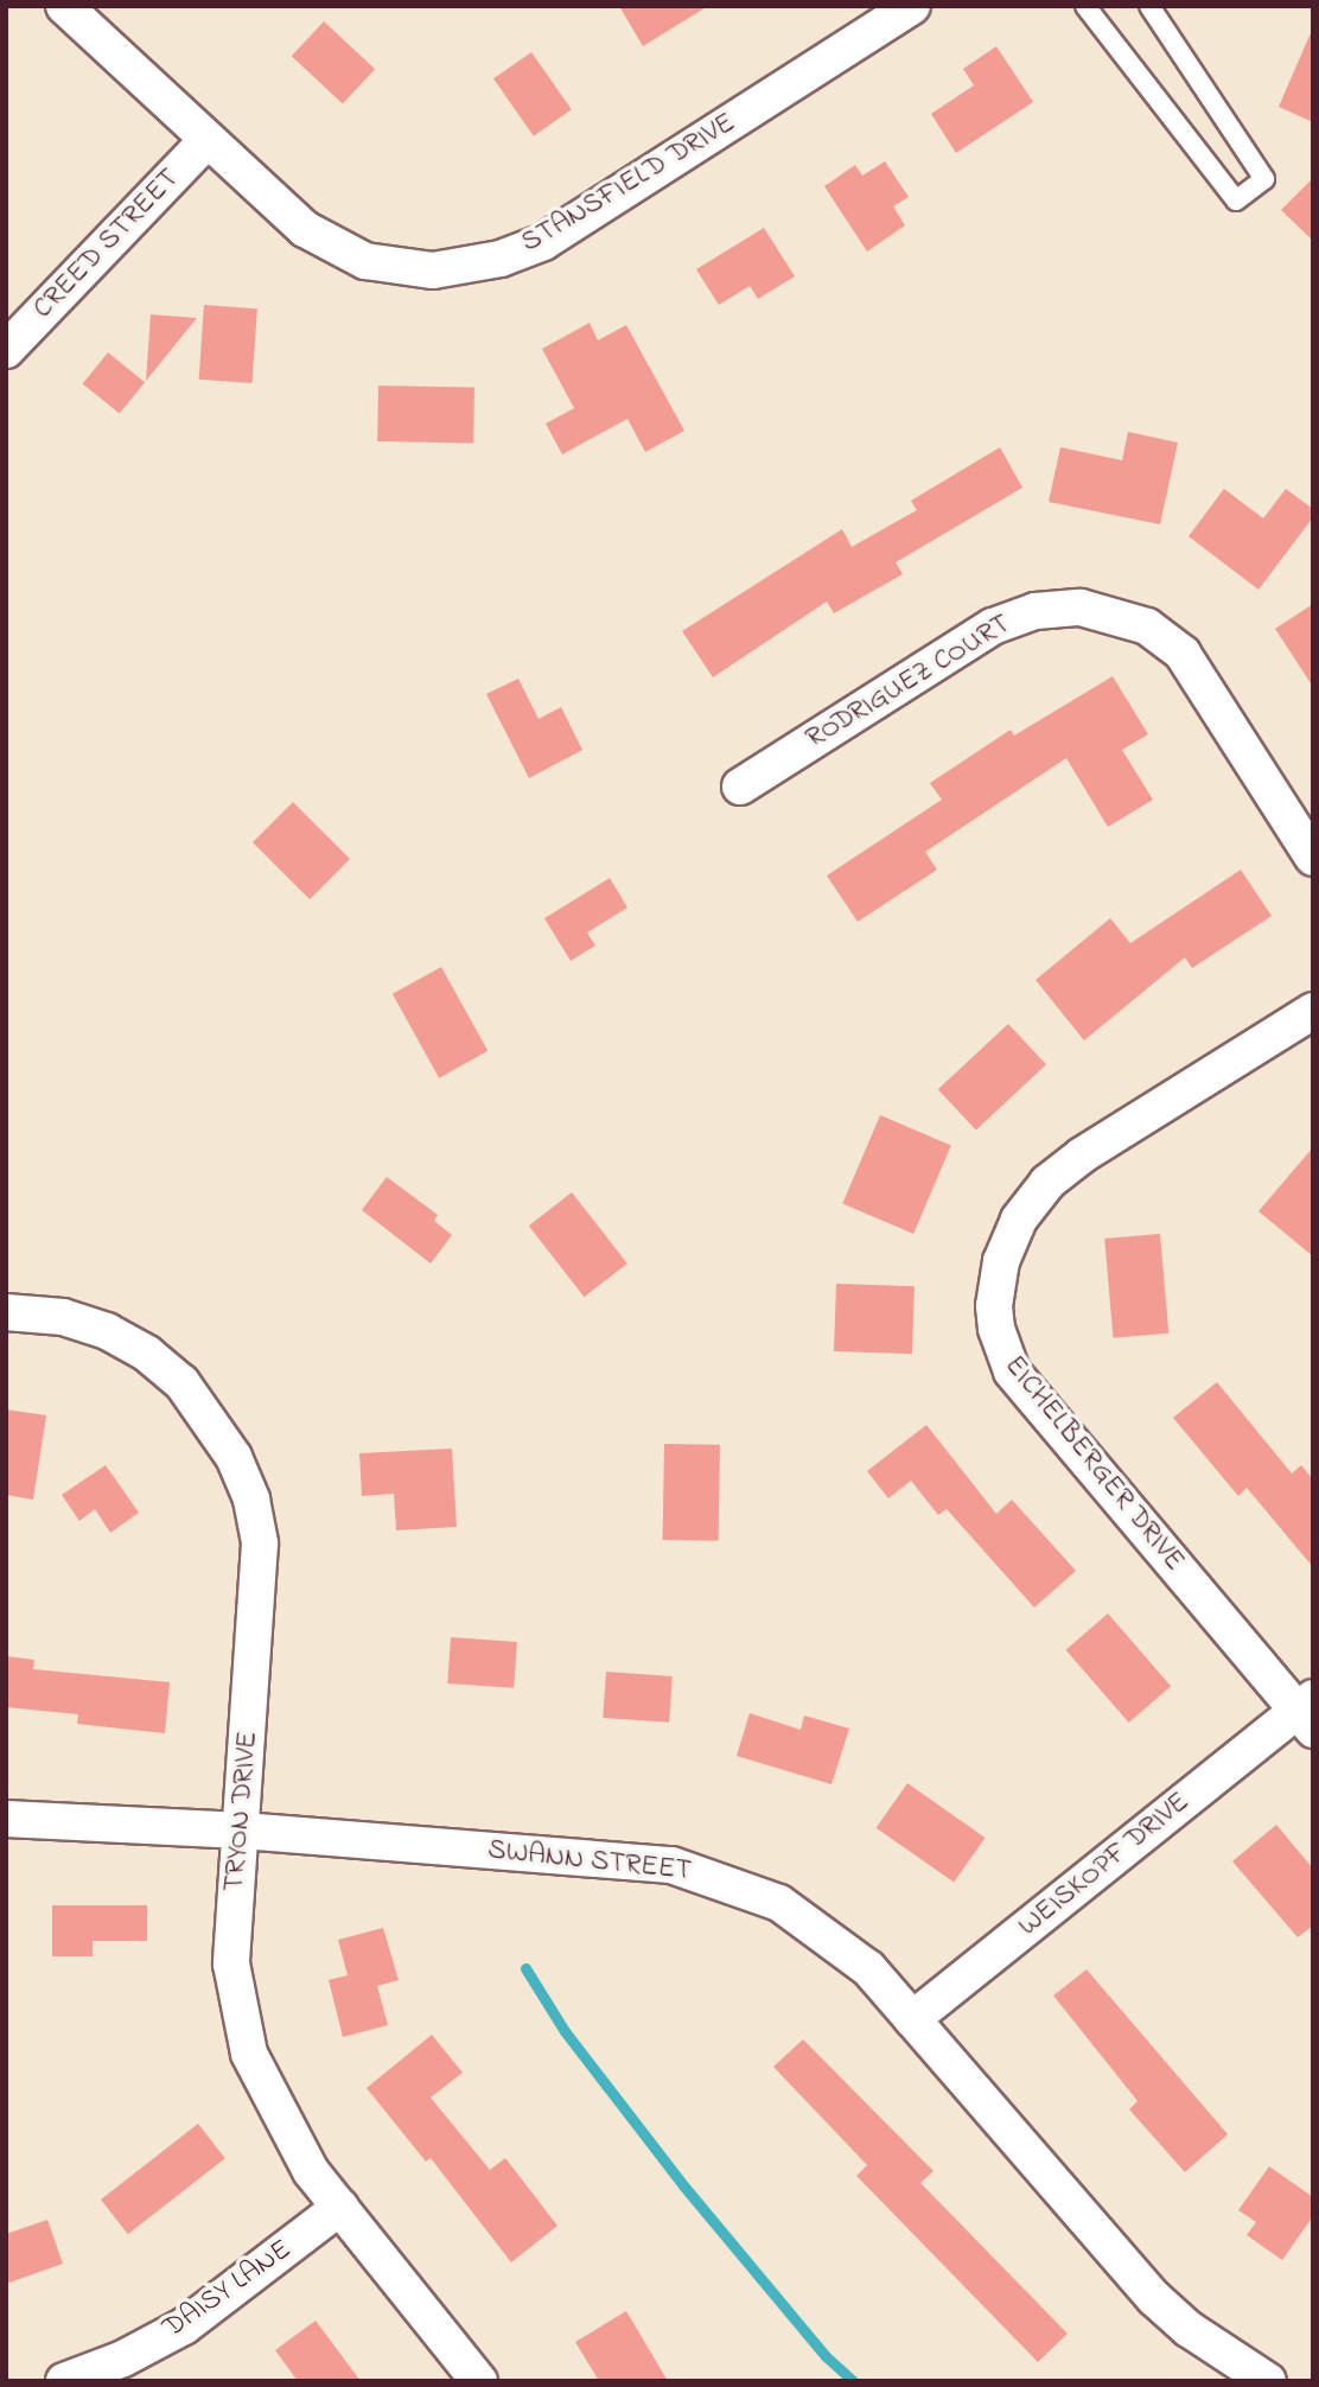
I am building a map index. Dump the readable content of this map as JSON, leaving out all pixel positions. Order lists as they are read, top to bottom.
{
  "streets": {
    "street": [
      "STANSFIELD DRIVE",
      "CREED STREET",
      "RODRIGUEZ COURT",
      "EICHELBERGER DRIVE",
      "TRYON DRIVE",
      "SWANN STREET",
      "WEISKOPF DRIVE",
      "DAISY LANE"
    ]
  },
  "crossings": [
    ["STANSFIELD DRIVE", "CREED STREET"],
    ["EICHELBERGER DRIVE", "WEISKOPF DRIVE"],
    ["TRYON DRIVE", "SWANN STREET"],
    ["TRYON DRIVE", "DAISY LANE"],
    ["SWANN STREET", "WEISKOPF DRIVE"]
  ]
}
